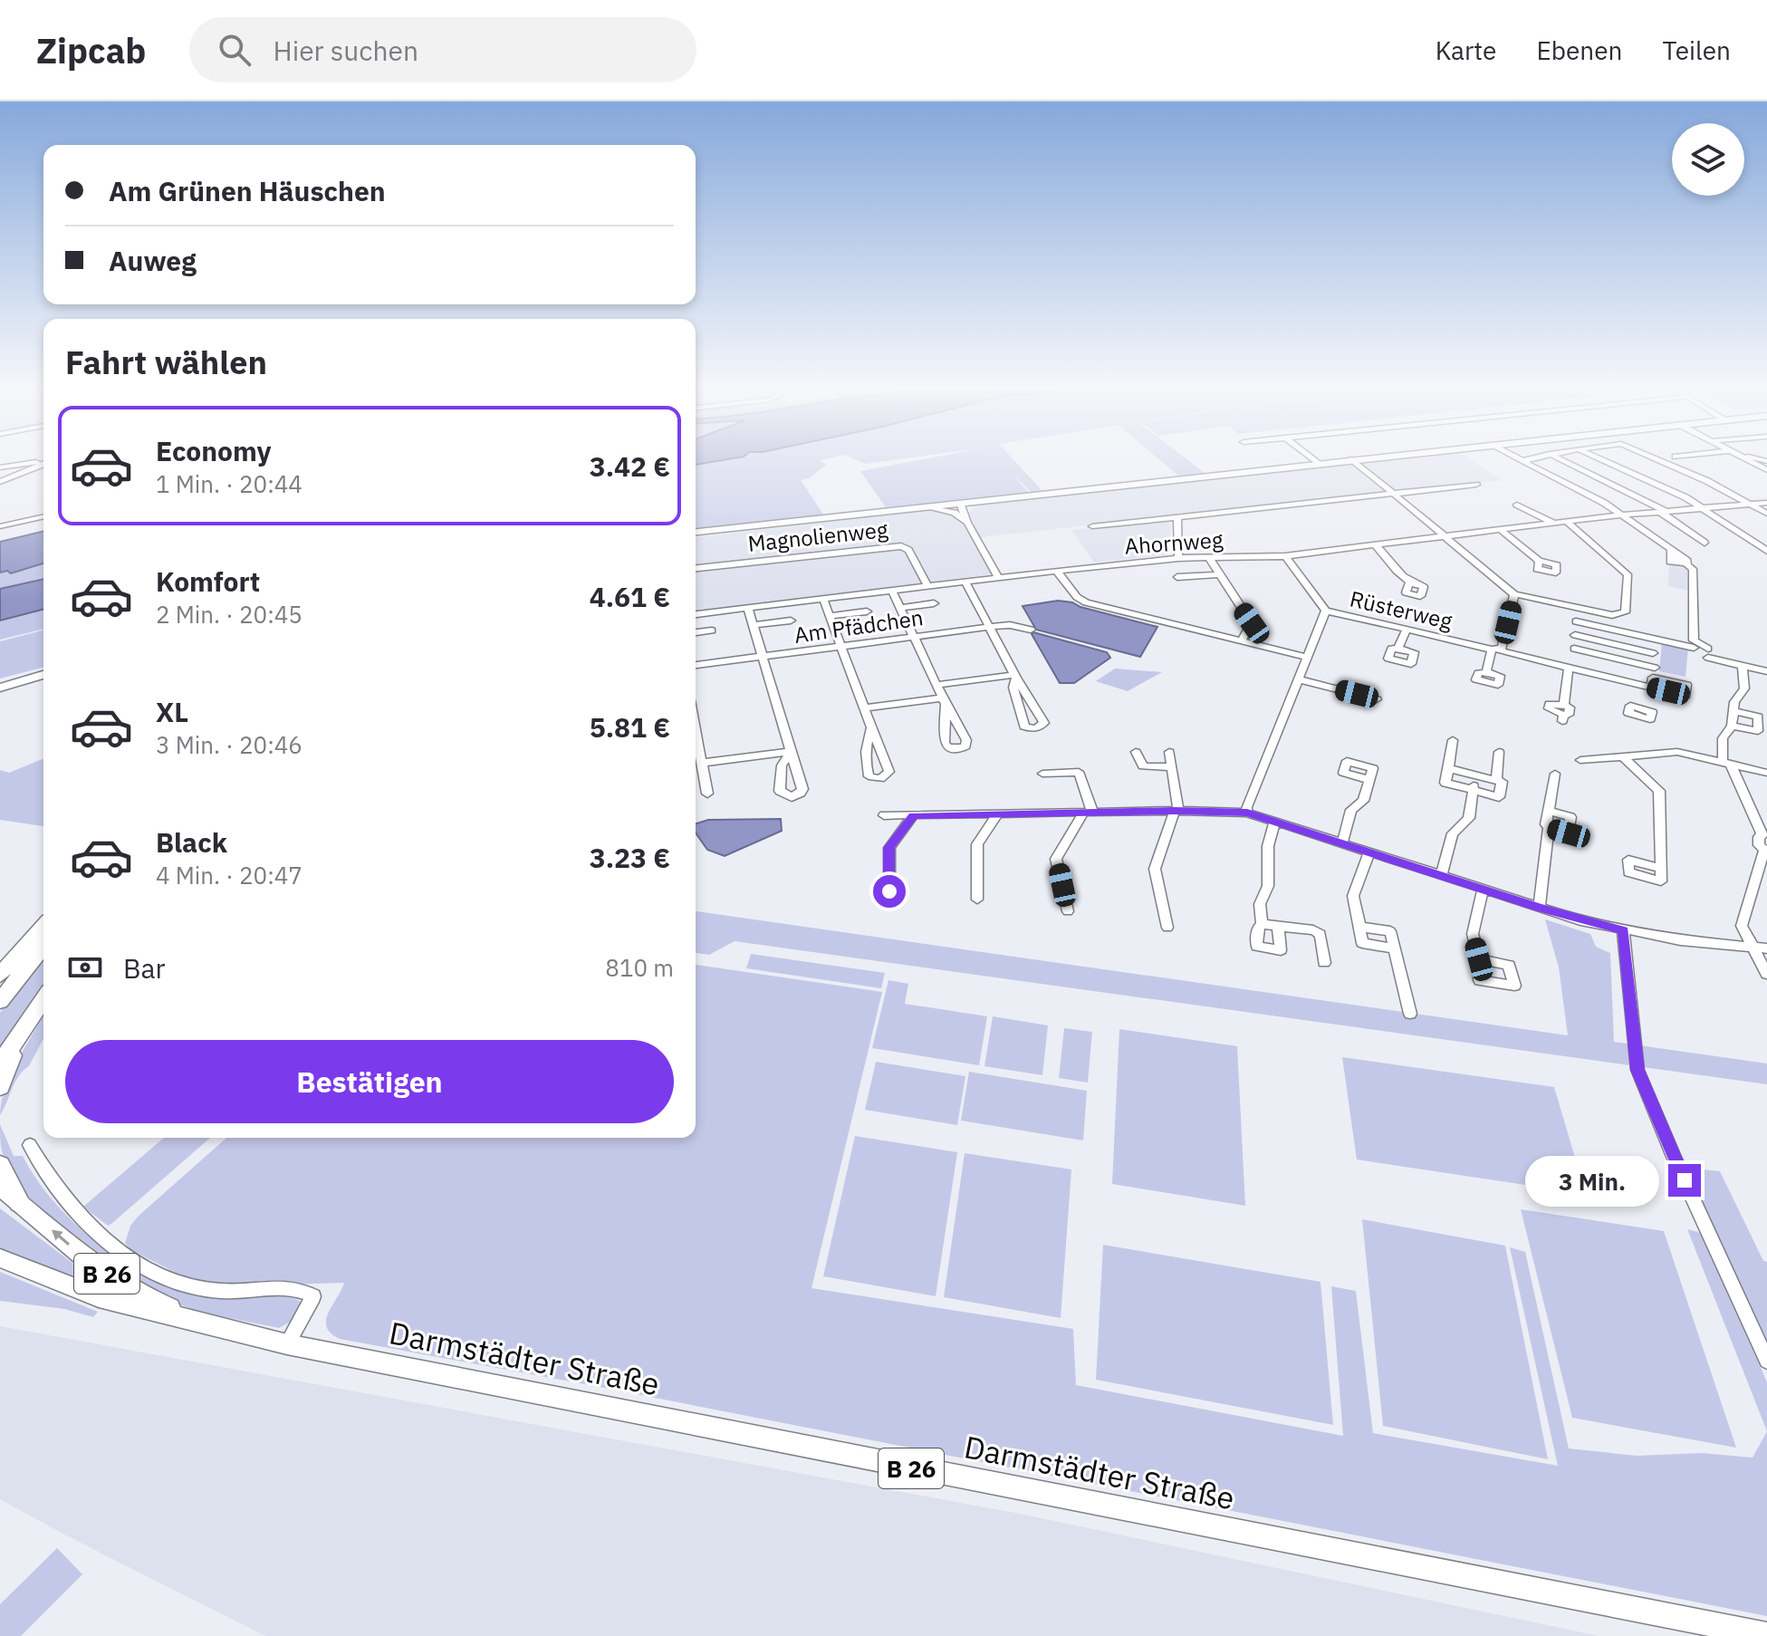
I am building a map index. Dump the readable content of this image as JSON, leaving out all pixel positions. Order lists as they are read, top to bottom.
{
  "streets": {
    "main road": ["B 26", "Darmstädter Straße"],
    "street": [
      "Magnolienweg",
      "Ahornweg",
      "Rüsterweg",
      "Am Pfädchen"
    ]
  },
  "crossings": [
    ["Magnolienweg", "Ahornweg"],
    ["Ahornweg", "Rüsterweg"]
  ],
  "page": {
    "header": "Zipcab",
    "search": "Hier suchen",
    "nav": ["Karte", "Ebenen", "Teilen"],
    "banner": ["Am Grünen Häuschen", "Auweg"],
    "heading": "Fahrt wählen",
    "list": [
      {
        "name": "Economy",
        "note": "1 Min. · 20:44",
        "value": "3.42 €"
      },
      {
        "name": "Komfort",
        "note": "2 Min. · 20:45",
        "value": "4.61 €"
      },
      {
        "name": "XL",
        "note": "3 Min. · 20:46",
        "value": "5.81 €"
      },
      {
        "name": "Black",
        "note": "4 Min. · 20:47",
        "value": "3.23 €"
      }
    ],
    "pay": ["Bar", "810 m"],
    "buttons": "Bestätigen",
    "bubble": "3 Min."
  }
}
